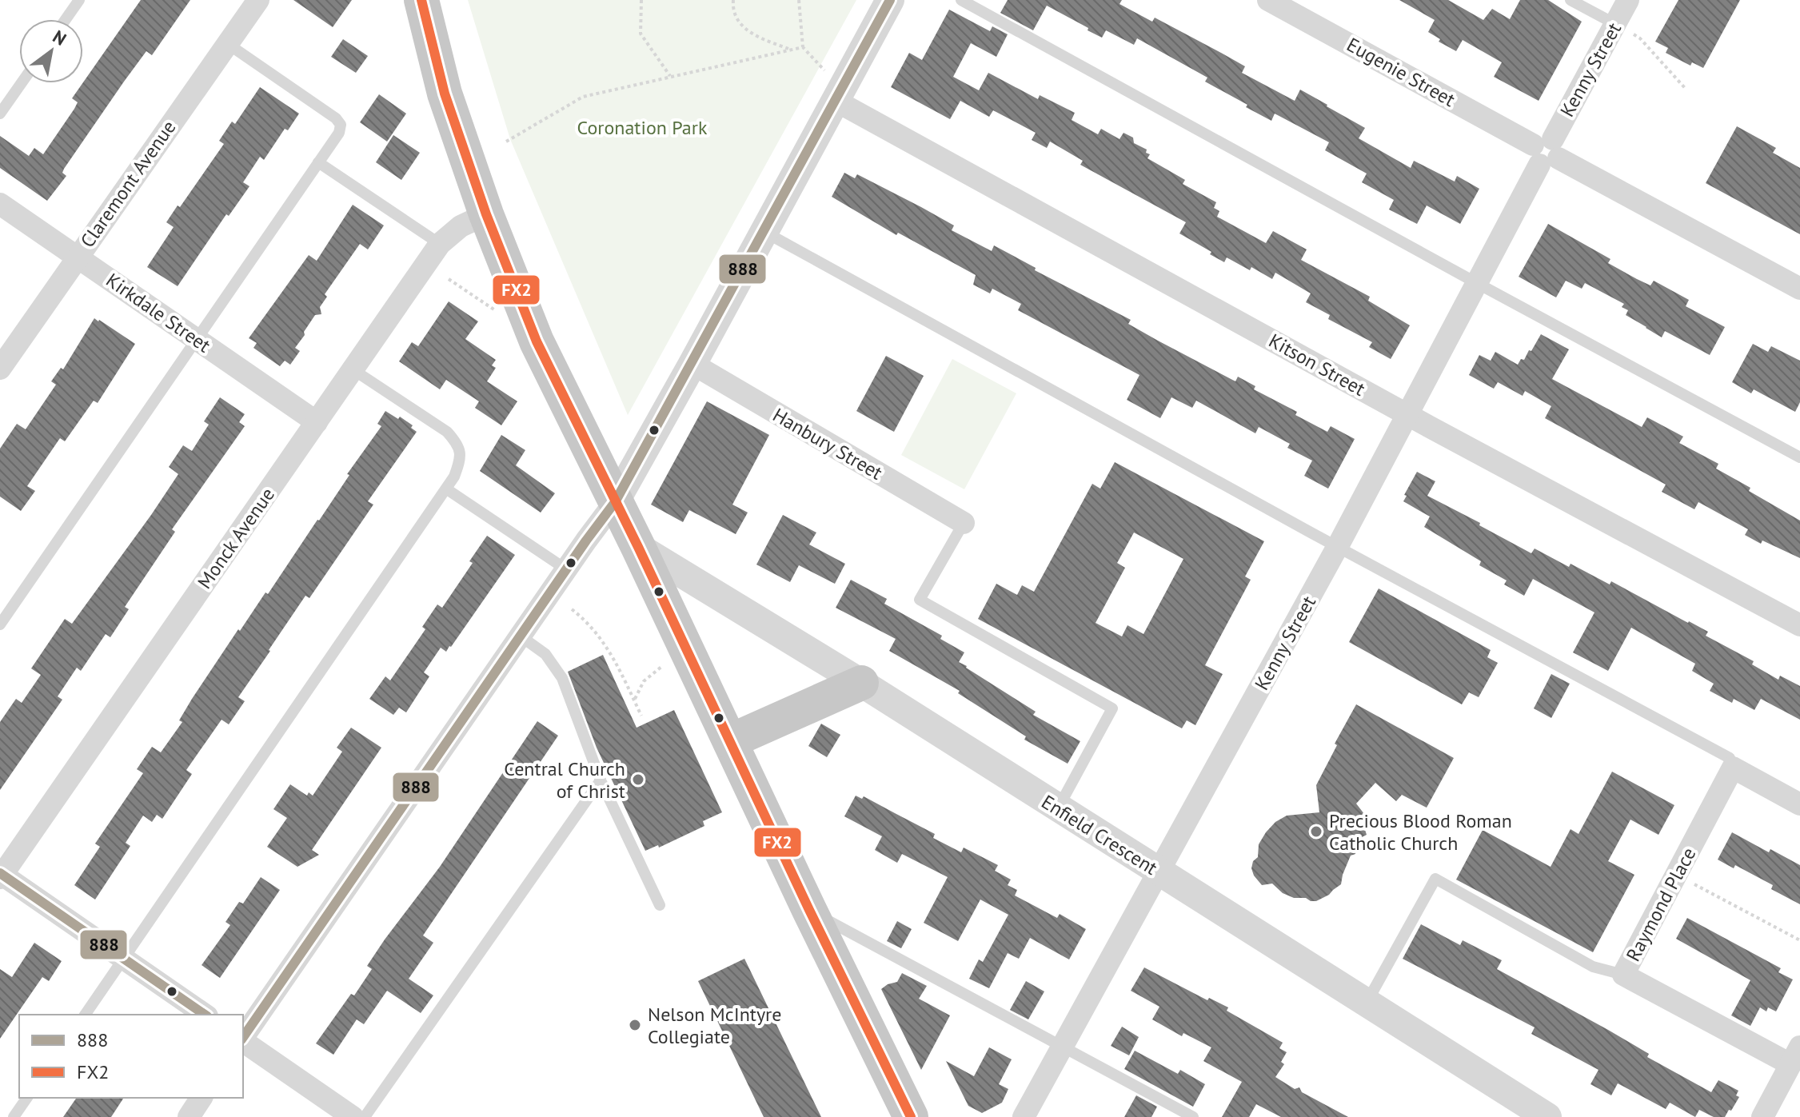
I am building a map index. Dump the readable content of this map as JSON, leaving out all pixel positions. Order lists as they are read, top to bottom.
{
  "streets": {
    "street": [
      "Kenny Street",
      "Eugenie Street",
      "Claremont Avenue",
      "Kirkdale Street",
      "Kitson Street",
      "Hanbury Street",
      "Monck Avenue",
      "Enfield Crescent",
      "Raymond Place"
    ]
  },
  "crossings": [
    ["Kenny Street", "Eugenie Street"],
    ["Kenny Street", "Kitson Street"],
    ["Kenny Street", "Enfield Crescent"],
    ["Claremont Avenue", "Kirkdale Street"],
    ["Kirkdale Street", "Monck Avenue"]
  ],
  "parks": ["Coronation Park"],
  "places": ["Central Church of Christ", "Precious Blood Roman Catholic Church", "Nelson McIntyre Collegiate"],
  "lines": ["transit line 888", "transit line FX2"],
  "legend": ["888", "FX2"],
  "north": "top right"
}
